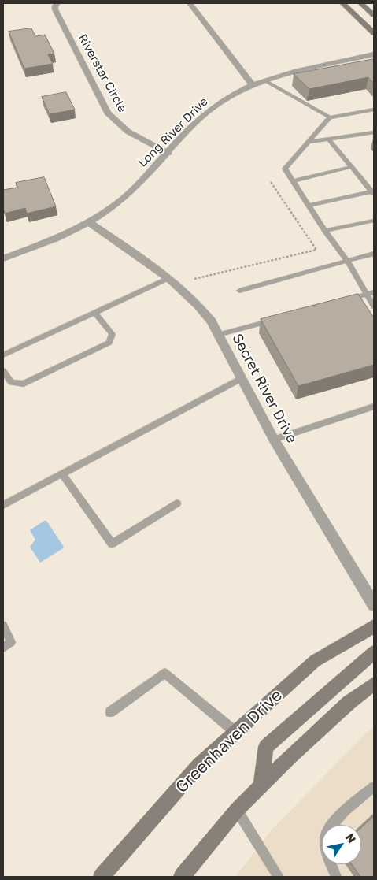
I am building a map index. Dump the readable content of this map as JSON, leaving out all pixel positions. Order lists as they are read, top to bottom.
{
  "streets": {
    "street": [
      "Riverstar Circle",
      "Long River Drive",
      "Secret River Drive",
      "Greenhaven Drive"
    ]
  },
  "crossings": [
    ["Riverstar Circle", "Long River Drive"],
    ["Long River Drive", "Secret River Drive"]
  ],
  "north": "top right"
}
